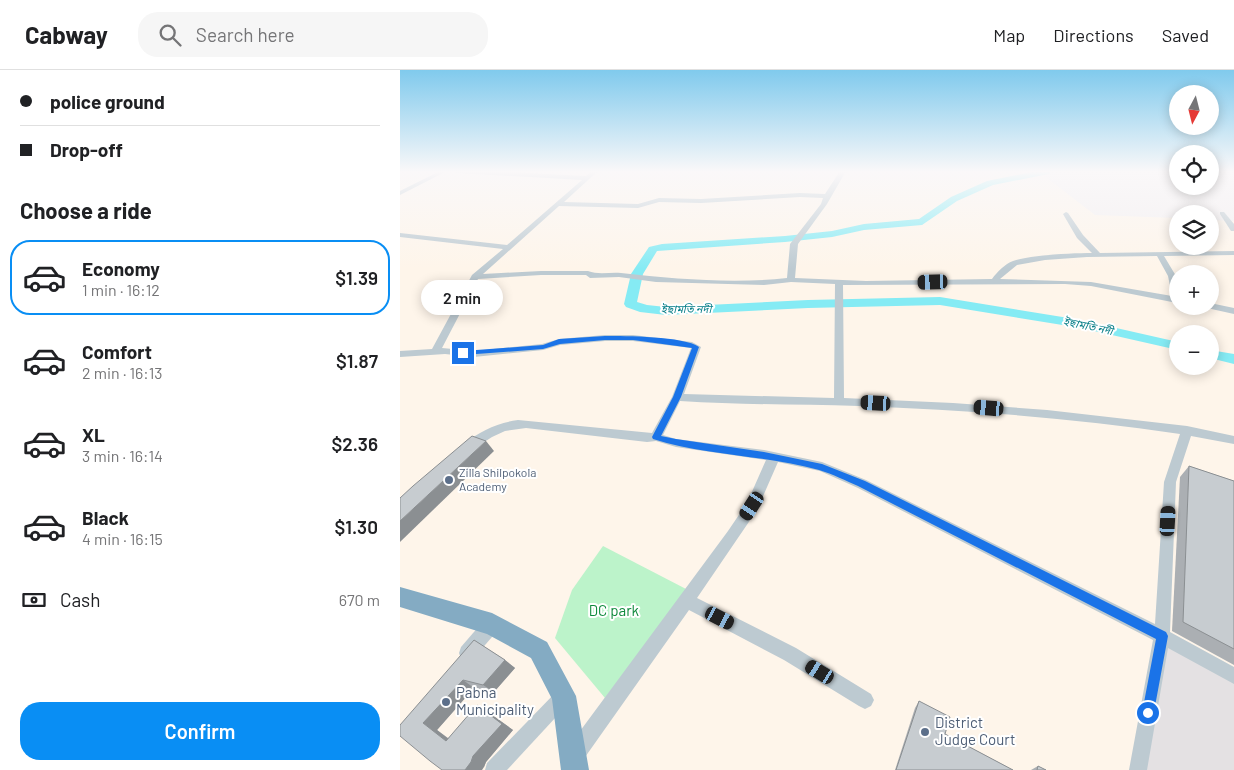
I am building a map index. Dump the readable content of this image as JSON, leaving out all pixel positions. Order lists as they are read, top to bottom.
{
  "water": ["ইছামতি নদী"],
  "parks": ["DC park"],
  "places": ["Zilla Shilpokola Academy", "Pabna Municipality", "District Judge Court"],
  "north": "bottom",
  "page": {
    "header": "Cabway",
    "search": "Search here",
    "nav": ["Map", "Directions", "Saved"],
    "banner": ["police ground", "Drop-off"],
    "map_buttons": ["+", "−"],
    "heading": "Choose a ride",
    "list": [
      {
        "name": "Economy",
        "note": "1 min · 16:12",
        "value": "$1.39"
      },
      {
        "name": "Comfort",
        "note": "2 min · 16:13",
        "value": "$1.87"
      },
      {
        "name": "XL",
        "note": "3 min · 16:14",
        "value": "$2.36"
      },
      {
        "name": "Black",
        "note": "4 min · 16:15",
        "value": "$1.30"
      }
    ],
    "bubble": "2 min",
    "pay": ["Cash", "670 m"],
    "buttons": "Confirm"
  }
}
